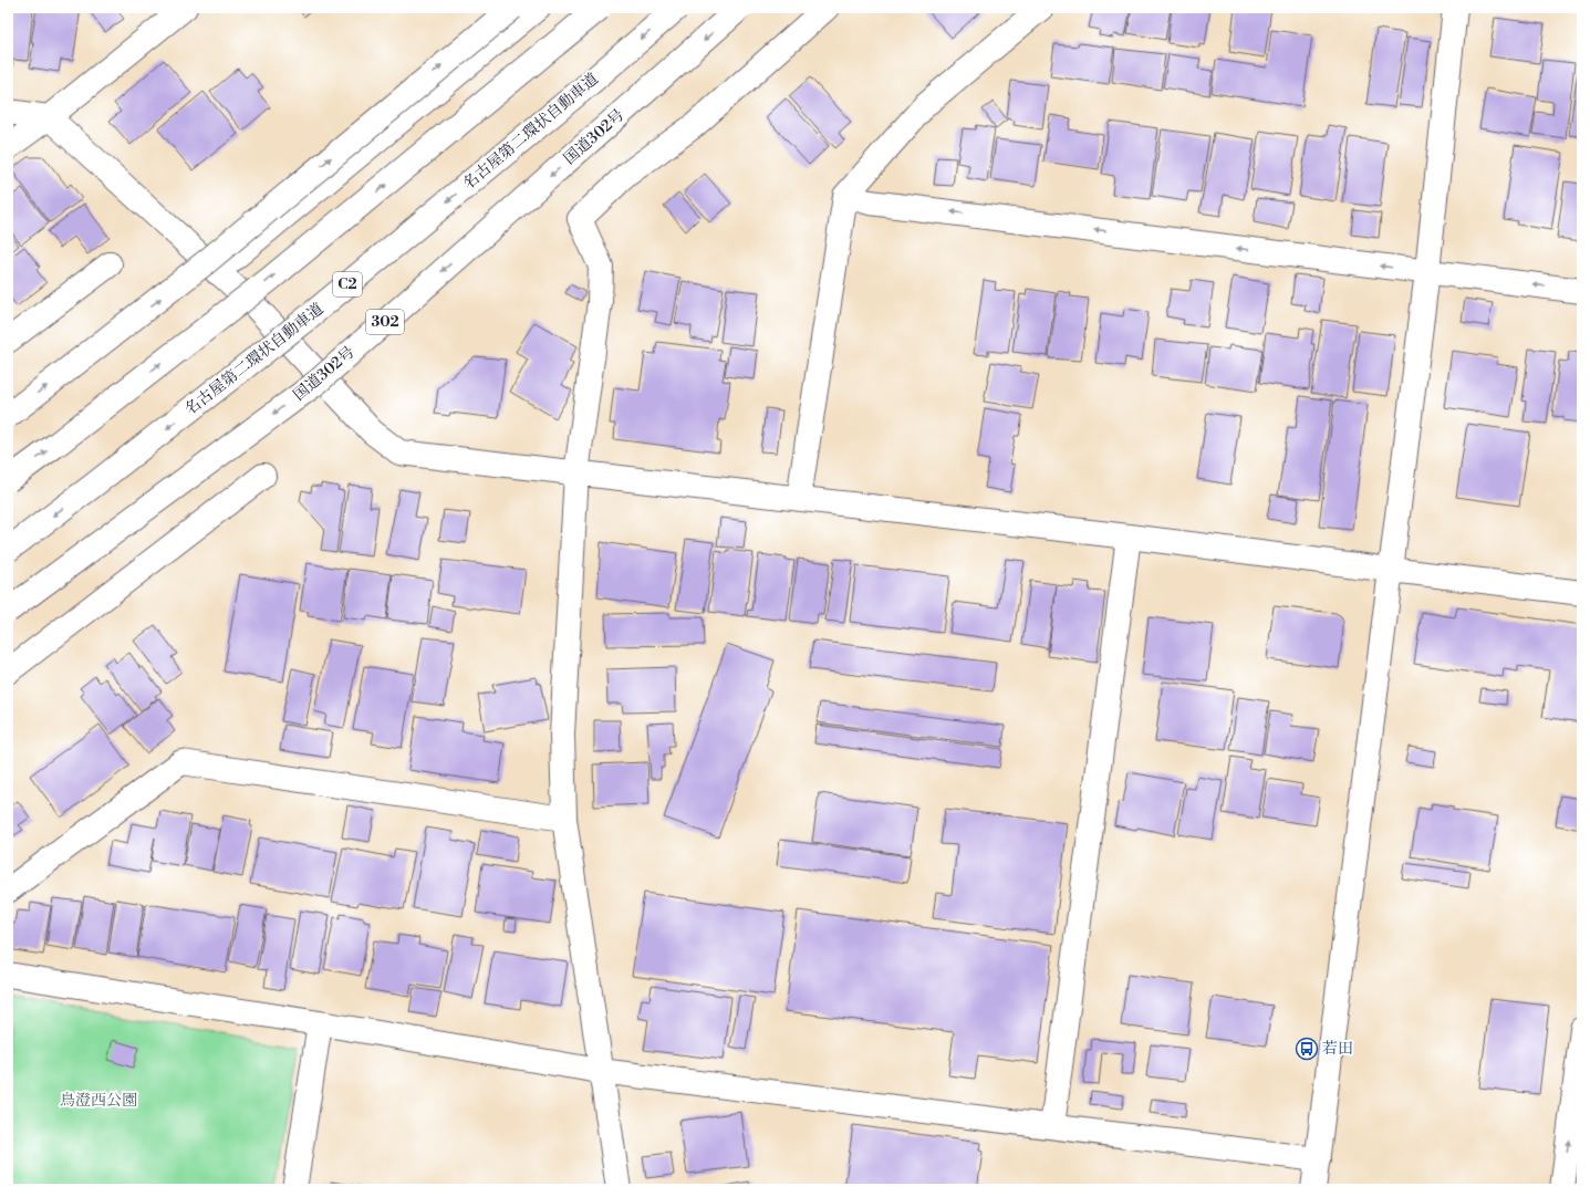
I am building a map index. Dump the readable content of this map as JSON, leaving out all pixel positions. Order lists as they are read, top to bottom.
{
  "streets": {
    "main road": [
      "名古屋第二環状自動車道",
      "国道302号",
      "C2",
      "302"
    ]
  },
  "parks": ["鳥澄西公園"],
  "places": {
    "bus stop": ["若田"]
  }
}
